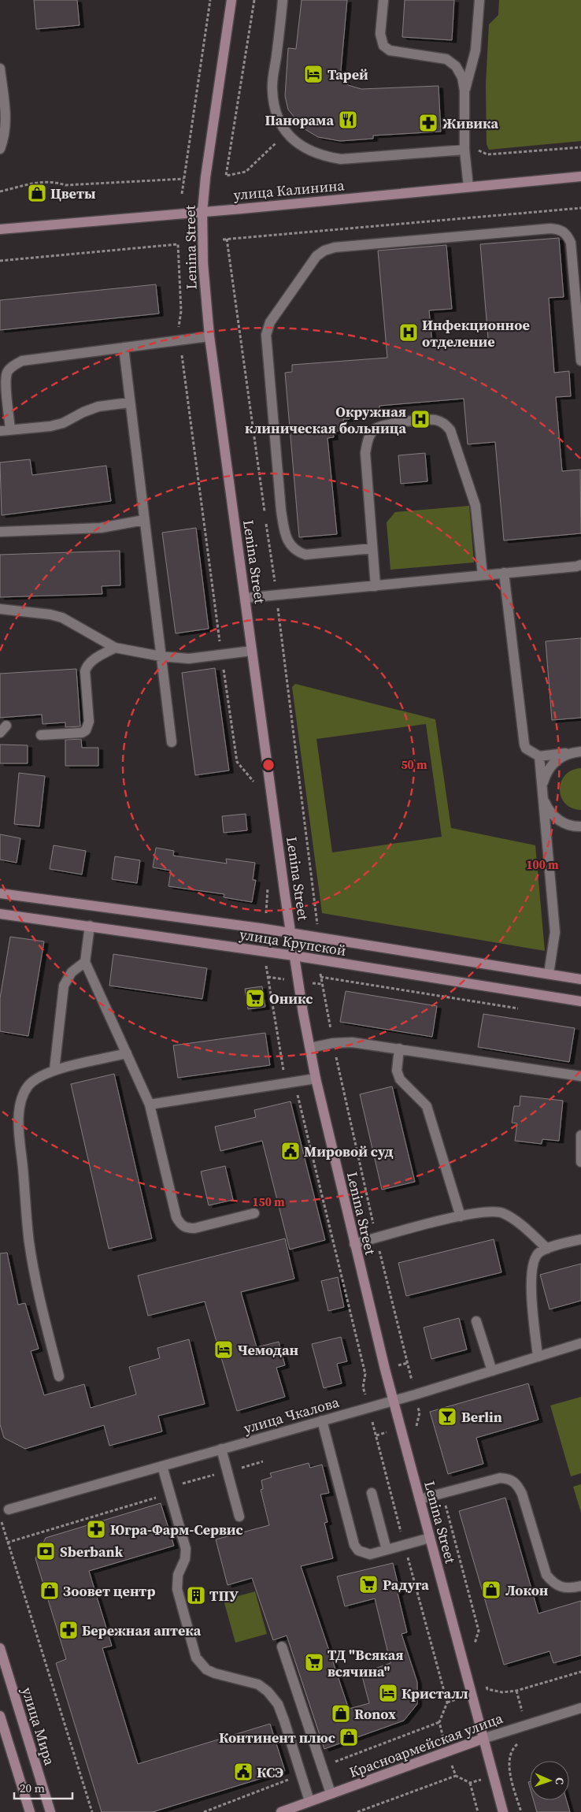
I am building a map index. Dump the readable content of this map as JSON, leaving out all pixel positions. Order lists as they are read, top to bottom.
{
  "streets": {
    "street": [
      "улица Калинина",
      "Lenina Street",
      "улица Крупской",
      "улица Чкалова",
      "улица Мира",
      "Красноармейская улица"
    ]
  },
  "crossings": [
    ["улица Калинина", "Lenina Street"],
    ["Lenina Street", "улица Крупской"],
    ["Lenina Street", "улица Чкалова"],
    ["Lenina Street", "Красноармейская улица"]
  ],
  "places": {
    "hotel": ["Тарей", "Чемодан", "Кристалл"],
    "restaurant": ["Панорама"],
    "pharmacy": ["Живика", "Югра-Фарм-Сервис", "Бережная аптека"],
    "shop": [
      "Цветы",
      "Локон",
      "Зоовет центр",
      "Ronox",
      "Континент плюс"
    ],
    "hospital": ["Инфекционное отделение", "Окружная клиническая больница"],
    "supermarket": ["Оникс", "Радуга", "ТД \"Всякая всячина\""],
    "public building": ["Мировой суд", "КСЭ"],
    "bar": ["Berlin"],
    "bank": ["Sberbank"],
    "building": ["ТПУ"]
  },
  "scale_bar": "20 m",
  "north": "right",
  "rings": ["50 m", "100 m", "150 m"]
}
